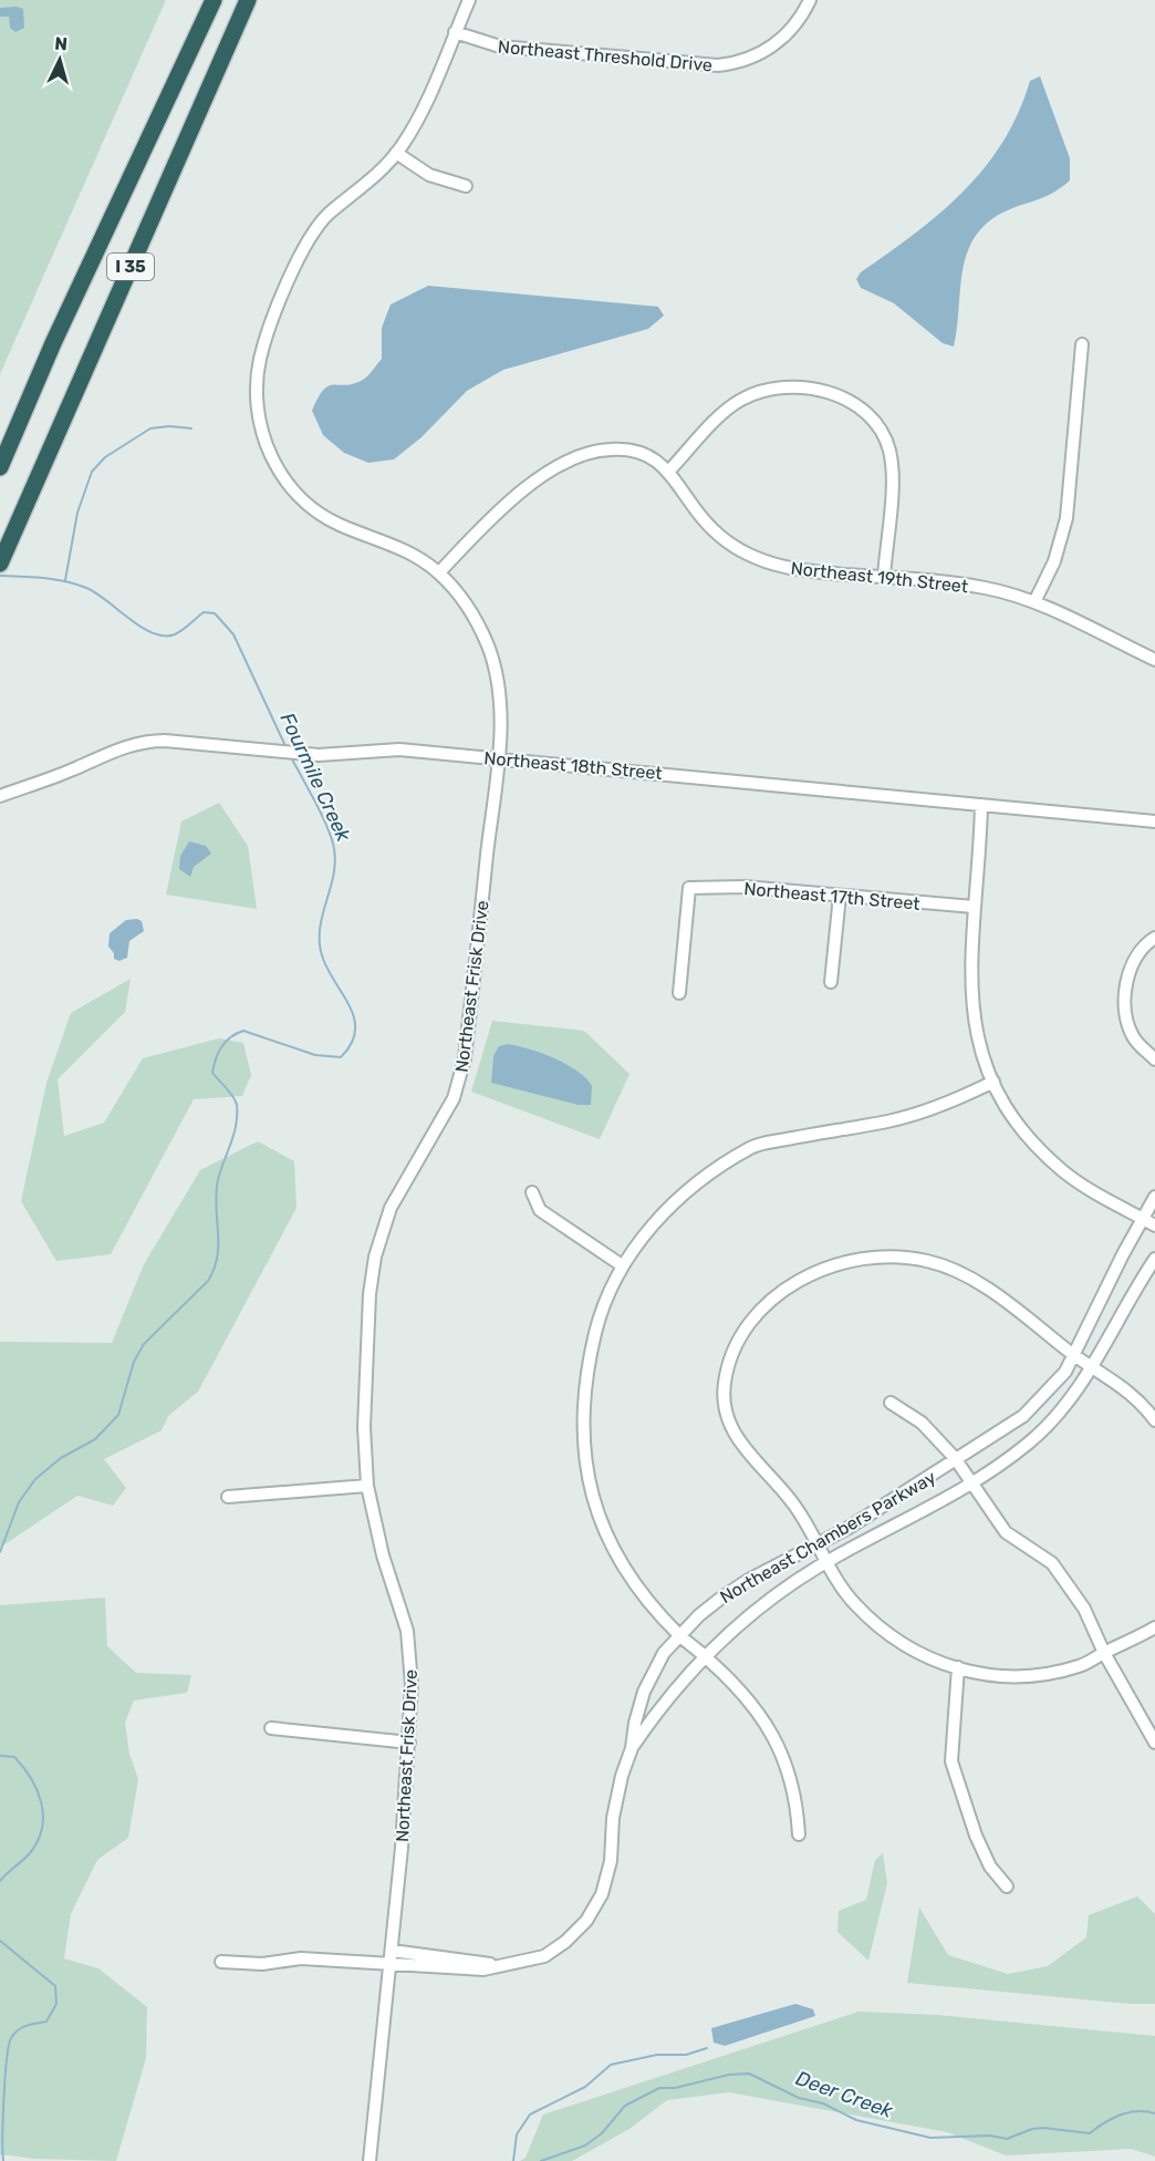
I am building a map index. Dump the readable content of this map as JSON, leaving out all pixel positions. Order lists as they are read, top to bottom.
{
  "streets": {
    "highway": ["I 35"],
    "street": [
      "Northeast Threshold Drive",
      "Northeast 19th Street",
      "Northeast 18th Street",
      "Northeast 17th Street",
      "Northeast Frisk Drive",
      "Northeast Chambers Parkway"
    ]
  },
  "crossings": [
    ["Northeast Threshold Drive", "Northeast Frisk Drive"],
    ["Northeast 19th Street", "Northeast Frisk Drive"],
    ["Northeast 18th Street", "Northeast Frisk Drive"],
    ["Northeast Frisk Drive", "Northeast Chambers Parkway"]
  ],
  "water": ["Fourmile Creek", "Deer Creek"],
  "north": "top"
}
